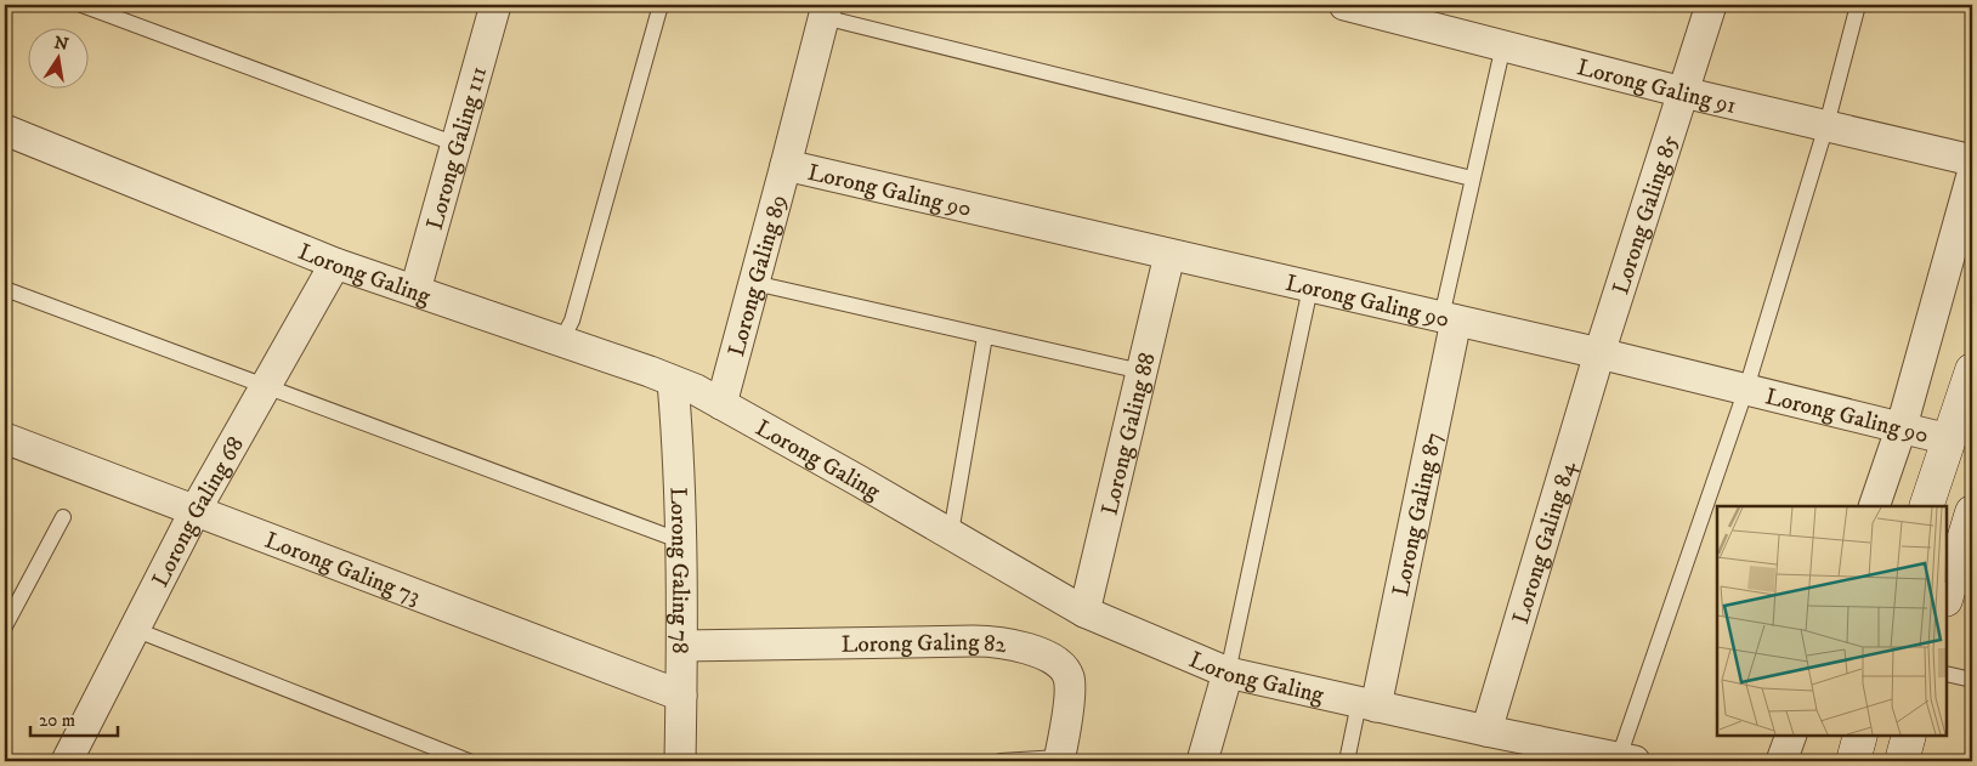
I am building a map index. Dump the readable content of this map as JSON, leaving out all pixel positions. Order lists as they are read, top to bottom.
{
  "streets": {
    "street": [
      "Lorong Galing 91",
      "Lorong Galing 111",
      "Lorong Galing 90",
      "Lorong Galing 85",
      "Lorong Galing",
      "Lorong Galing 89",
      "Lorong Galing 88",
      "Lorong Galing 68",
      "Lorong Galing 87",
      "Lorong Galing 84",
      "Lorong Galing 73",
      "Lorong Galing 78",
      "Lorong Galing 82"
    ]
  },
  "crossings": [
    ["Lorong Galing 91", "Lorong Galing 85"],
    ["Lorong Galing 111", "Lorong Galing"],
    ["Lorong Galing 90", "Lorong Galing 85"],
    ["Lorong Galing 90", "Lorong Galing 89"],
    ["Lorong Galing 90", "Lorong Galing 88"],
    ["Lorong Galing 90", "Lorong Galing 87"],
    ["Lorong Galing 90", "Lorong Galing 84"],
    ["Lorong Galing 85", "Lorong Galing 84"],
    ["Lorong Galing", "Lorong Galing 89"],
    ["Lorong Galing", "Lorong Galing 88"],
    ["Lorong Galing", "Lorong Galing 68"],
    ["Lorong Galing", "Lorong Galing 87"],
    ["Lorong Galing", "Lorong Galing 84"],
    ["Lorong Galing", "Lorong Galing 78"],
    ["Lorong Galing 68", "Lorong Galing 73"],
    ["Lorong Galing 73", "Lorong Galing 78"],
    ["Lorong Galing 78", "Lorong Galing 82"]
  ],
  "scale_bar": "20 m",
  "north": "top"
}
